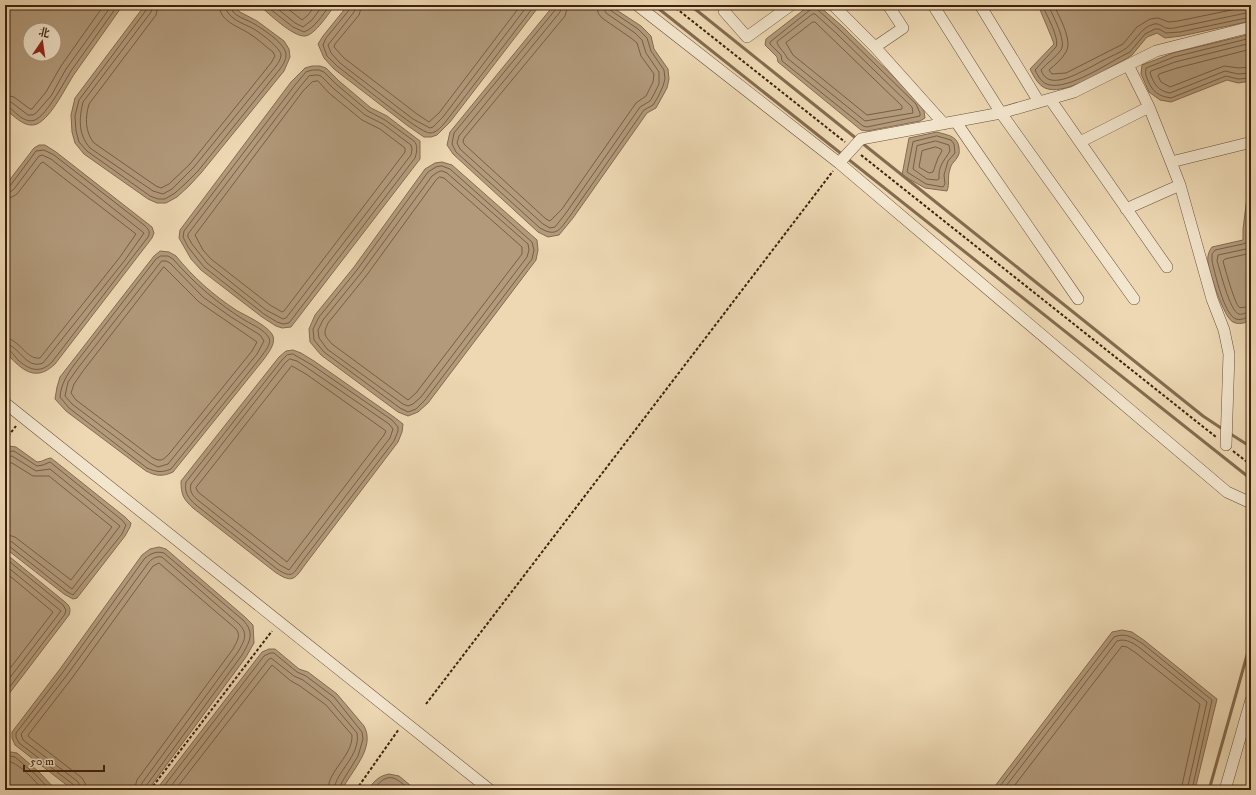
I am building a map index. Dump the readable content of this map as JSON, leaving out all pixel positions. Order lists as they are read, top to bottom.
{
  "scale_bar": "50 m",
  "north": "top"
}
